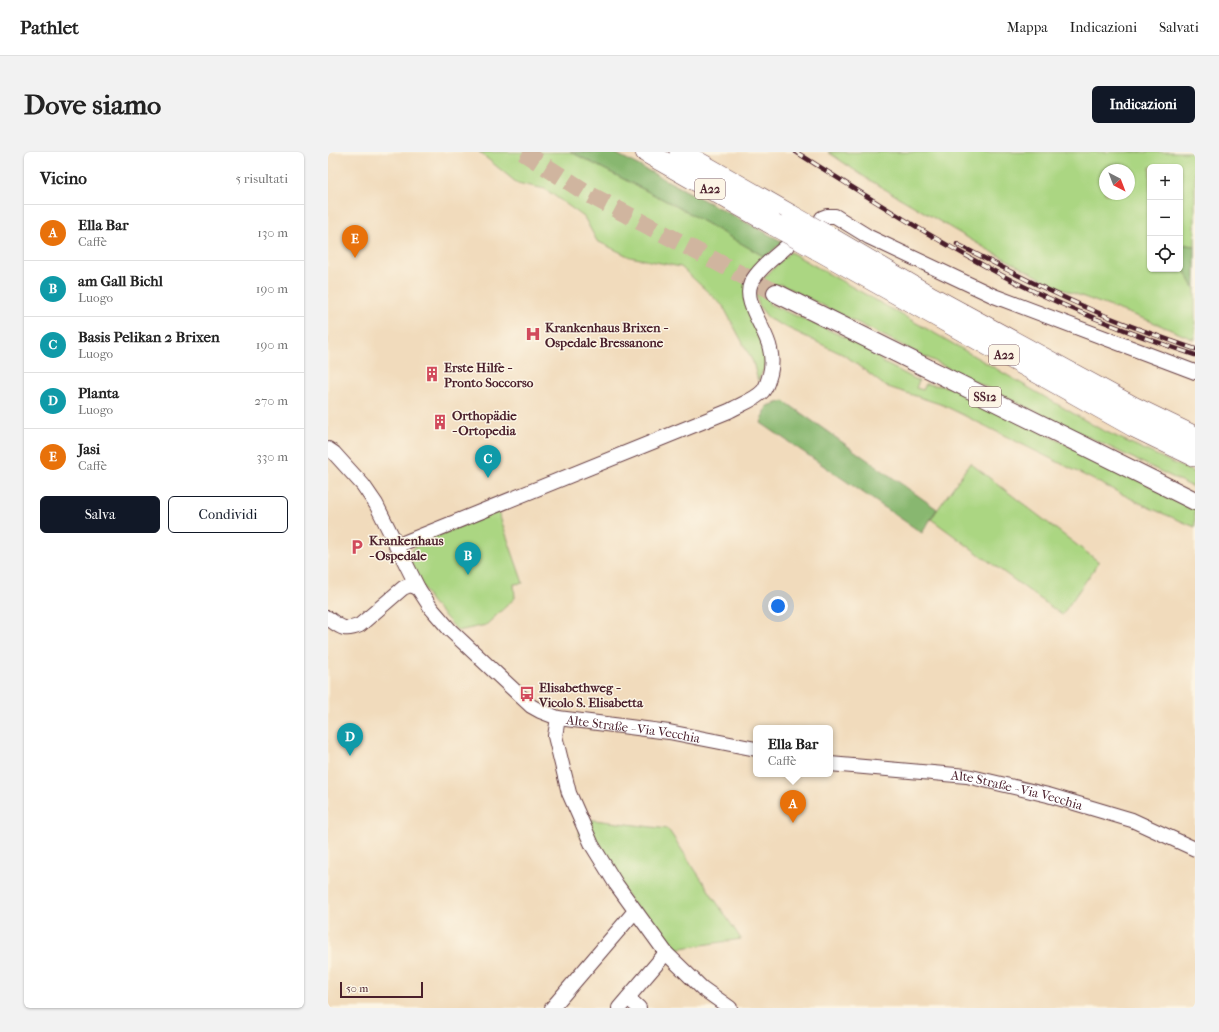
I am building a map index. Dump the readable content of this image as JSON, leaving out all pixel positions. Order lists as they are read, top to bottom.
{
  "streets": {
    "highway": ["A22"],
    "main road": ["SS12"],
    "street": ["Alte Straße - Via Vecchia"]
  },
  "places": {
    "hospital": ["Krankenhaus Brixen - Ospedale Bressanone"],
    "building": ["Erste Hilfe - Pronto Soccorso", "Orthopädie - Ortopedia"],
    "parking": ["Krankenhaus - Ospedale"],
    "bus stop": ["Elisabethweg - Vicolo S. Elisabetta"]
  },
  "scale_bar": "50 m",
  "north": "bottom right",
  "page": {
    "header": "Pathlet",
    "nav": ["Mappa", "Indicazioni", "Salvati"],
    "buttons": [
      "Indicazioni",
      ["Salva", "Condividi"]
    ],
    "title": "Dove siamo",
    "heading": ["Vicino", "5 risultati"],
    "map_buttons": ["+", "−"],
    "list": [
      {
        "mark": "A",
        "name": "Ella Bar",
        "note": "Caffè",
        "value": "130 m"
      },
      {
        "mark": "B",
        "name": "am Gall Bichl",
        "note": "Luogo",
        "value": "190 m"
      },
      {
        "mark": "C",
        "name": "Basis Pelikan 2 Brixen",
        "note": "Luogo",
        "value": "190 m"
      },
      {
        "mark": "D",
        "name": "Planta",
        "note": "Luogo",
        "value": "270 m"
      },
      {
        "mark": "E",
        "name": "Jasi",
        "note": "Caffè",
        "value": "330 m"
      }
    ],
    "pins": [
      "E",
      "C",
      "B",
      "D",
      "A"
    ],
    "popup": ["Ella Bar", "Caffè"],
    "scale": "50 m"
  }
}
